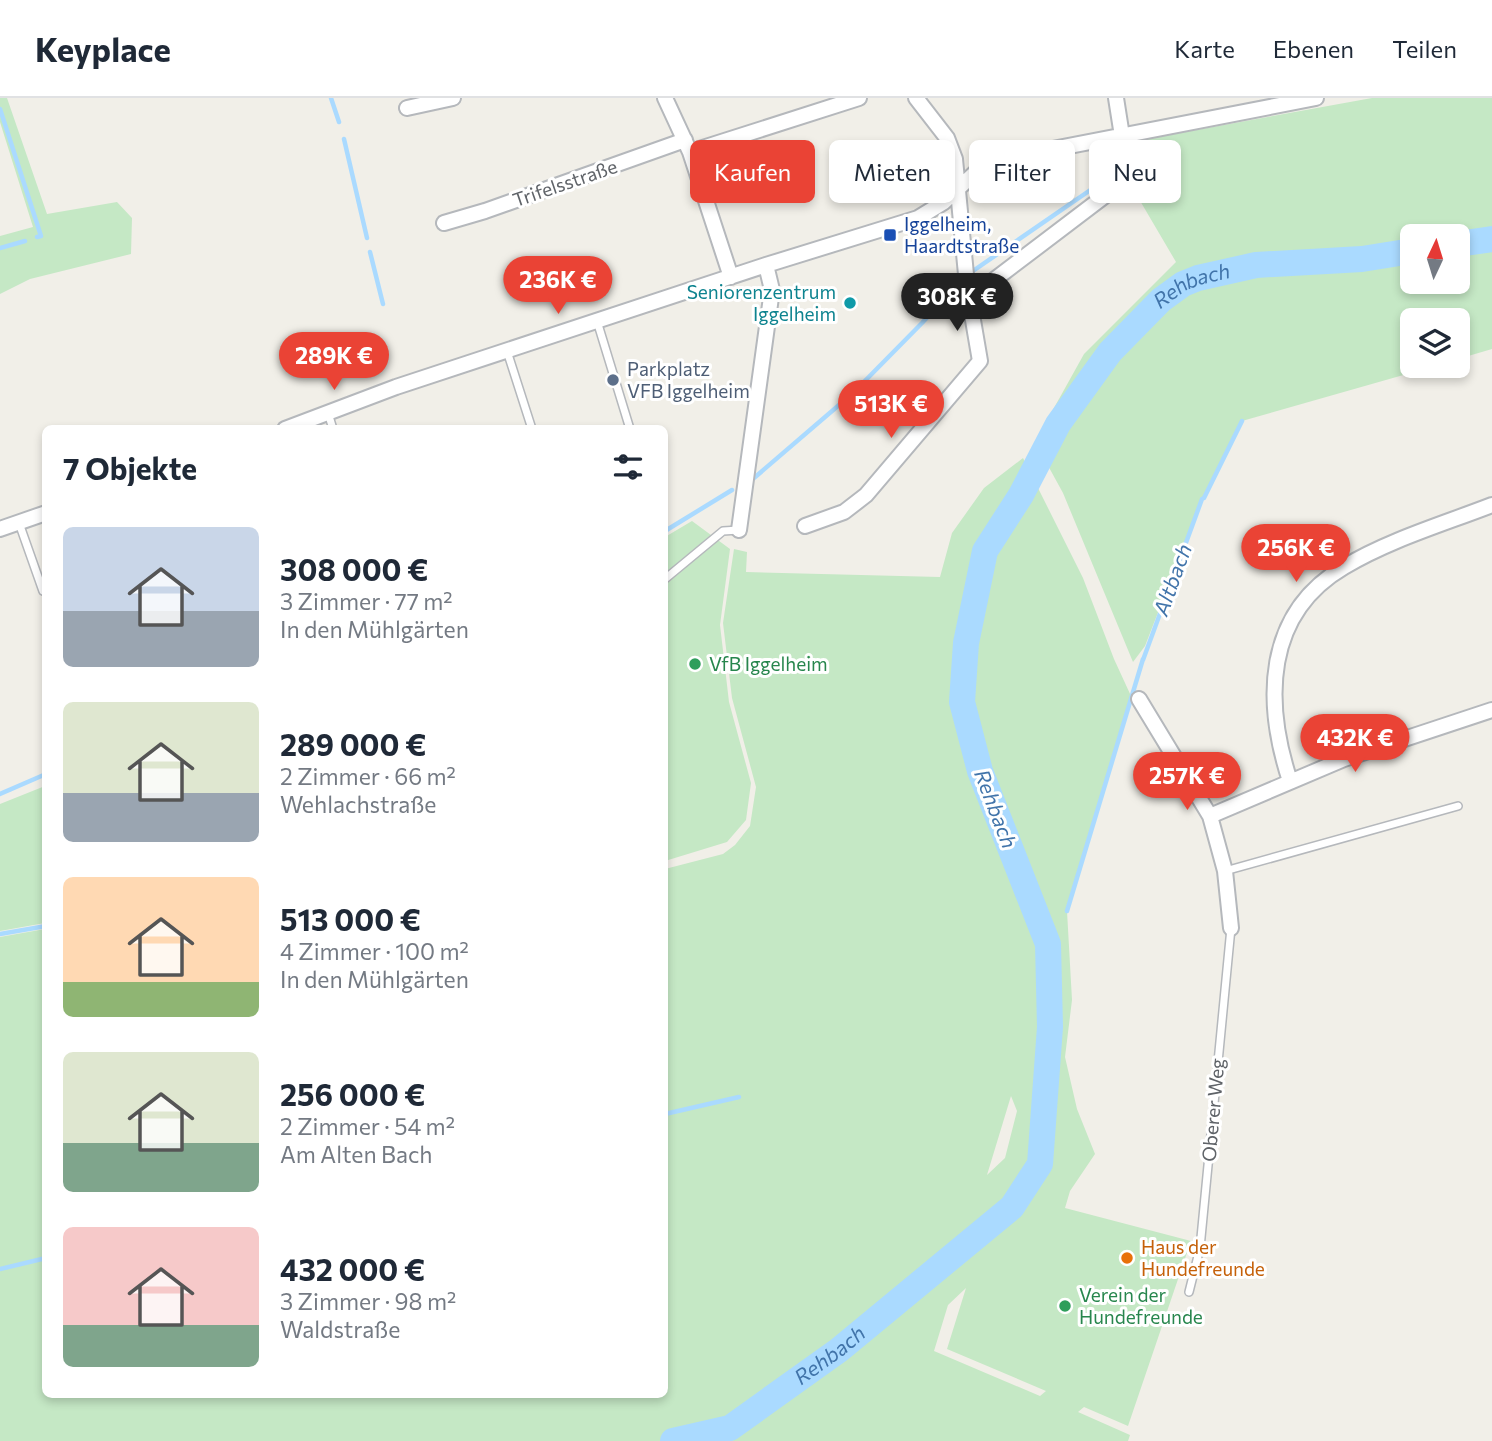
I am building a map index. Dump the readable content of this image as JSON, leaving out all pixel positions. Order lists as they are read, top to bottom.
{
  "streets": {
    "street": ["Trifelsstraße"],
    "lane": ["Oberer Weg"]
  },
  "water": ["Rehbach", "Altbach"],
  "places": {
    "transit": ["Iggelheim, Haardtstraße"],
    "other": [
      "Seniorenzentrum Iggelheim",
      "Parkplatz VFB Iggelheim",
      "VfB Iggelheim",
      "Haus der Hundefreunde",
      "Verein der Hundefreunde"
    ]
  },
  "north": "top",
  "page": {
    "header": "Keyplace",
    "nav": ["Karte", "Ebenen", "Teilen"],
    "chip": [
      "Kaufen",
      "Mieten",
      "Filter",
      "Neu"
    ],
    "price": [
      "236K €",
      "308K €",
      "289K €",
      "513K €",
      "256K €",
      "432K €",
      "257K €"
    ],
    "heading": "7 Objekte",
    "list": [
      {
        "name": "308 000 €",
        "note": "3 Zimmer · 77 m² · In den Mühlgärten"
      },
      {
        "name": "289 000 €",
        "note": "2 Zimmer · 66 m² · Wehlachstraße"
      },
      {
        "name": "513 000 €",
        "note": "4 Zimmer · 100 m² · In den Mühlgärten"
      },
      {
        "name": "256 000 €",
        "note": "2 Zimmer · 54 m² · Am Alten Bach"
      },
      {
        "name": "432 000 €",
        "note": "3 Zimmer · 98 m² · Waldstraße"
      }
    ]
  }
}
